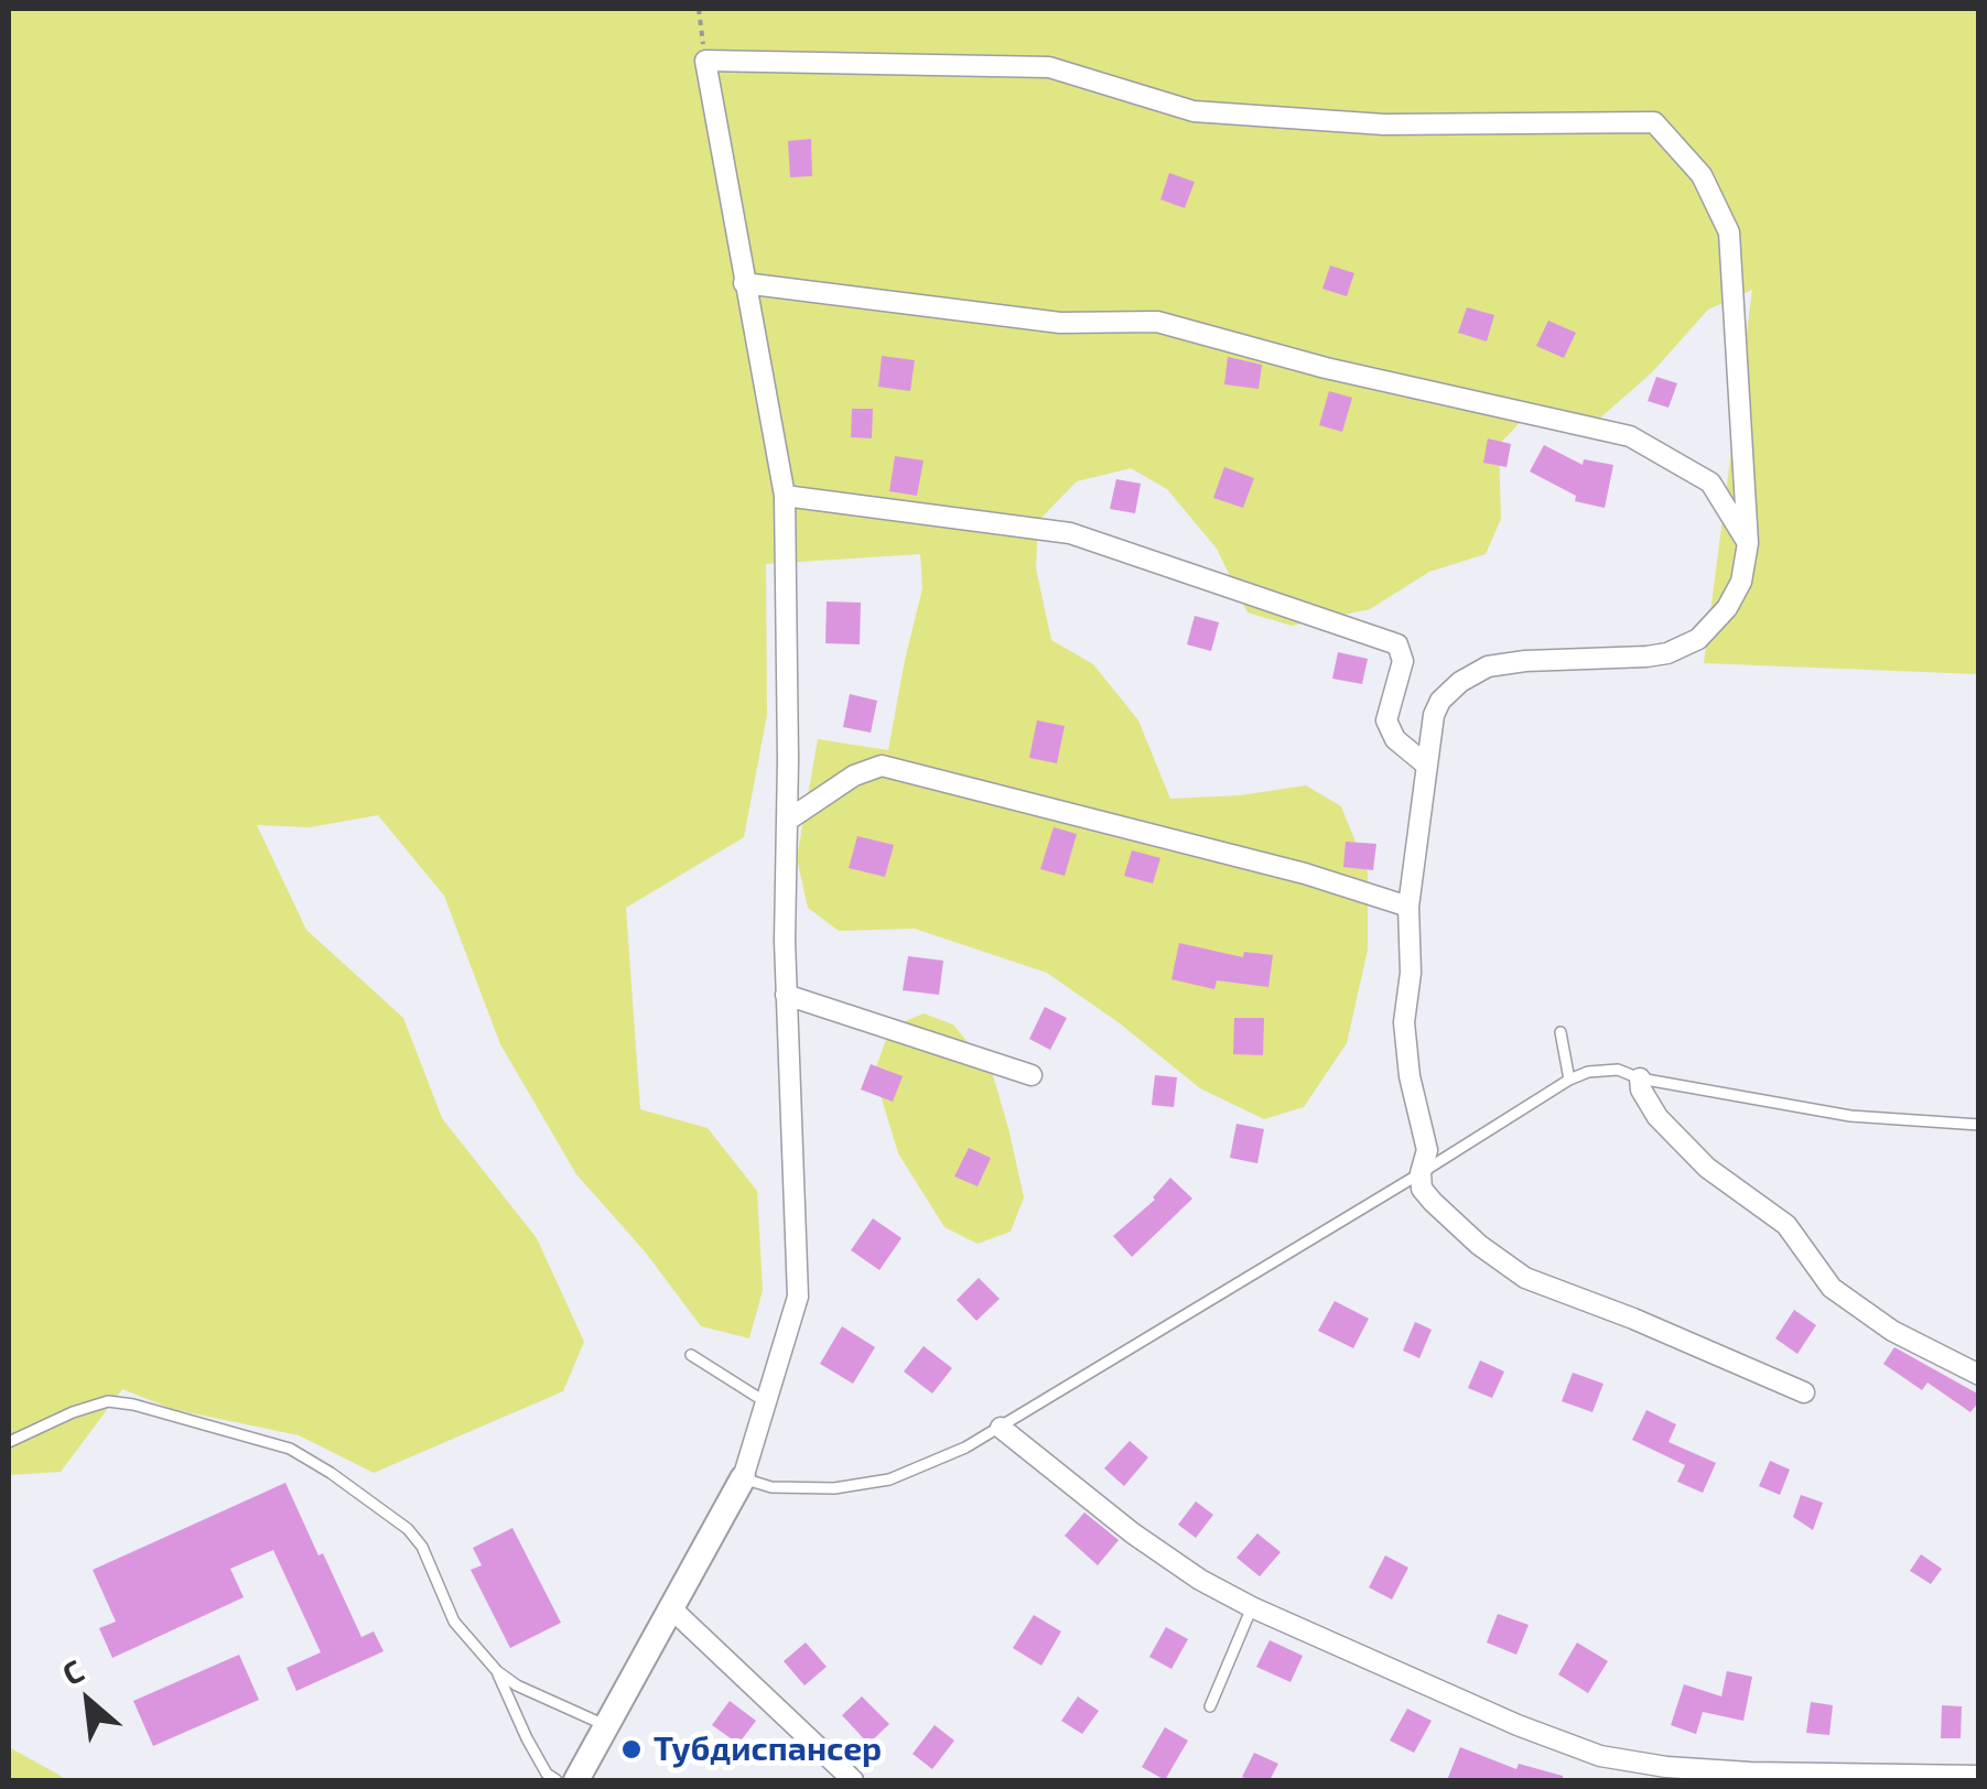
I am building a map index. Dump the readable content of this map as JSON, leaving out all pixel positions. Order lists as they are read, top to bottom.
{
  "places": ["Тубдиспансер"],
  "north": "top left"
}
